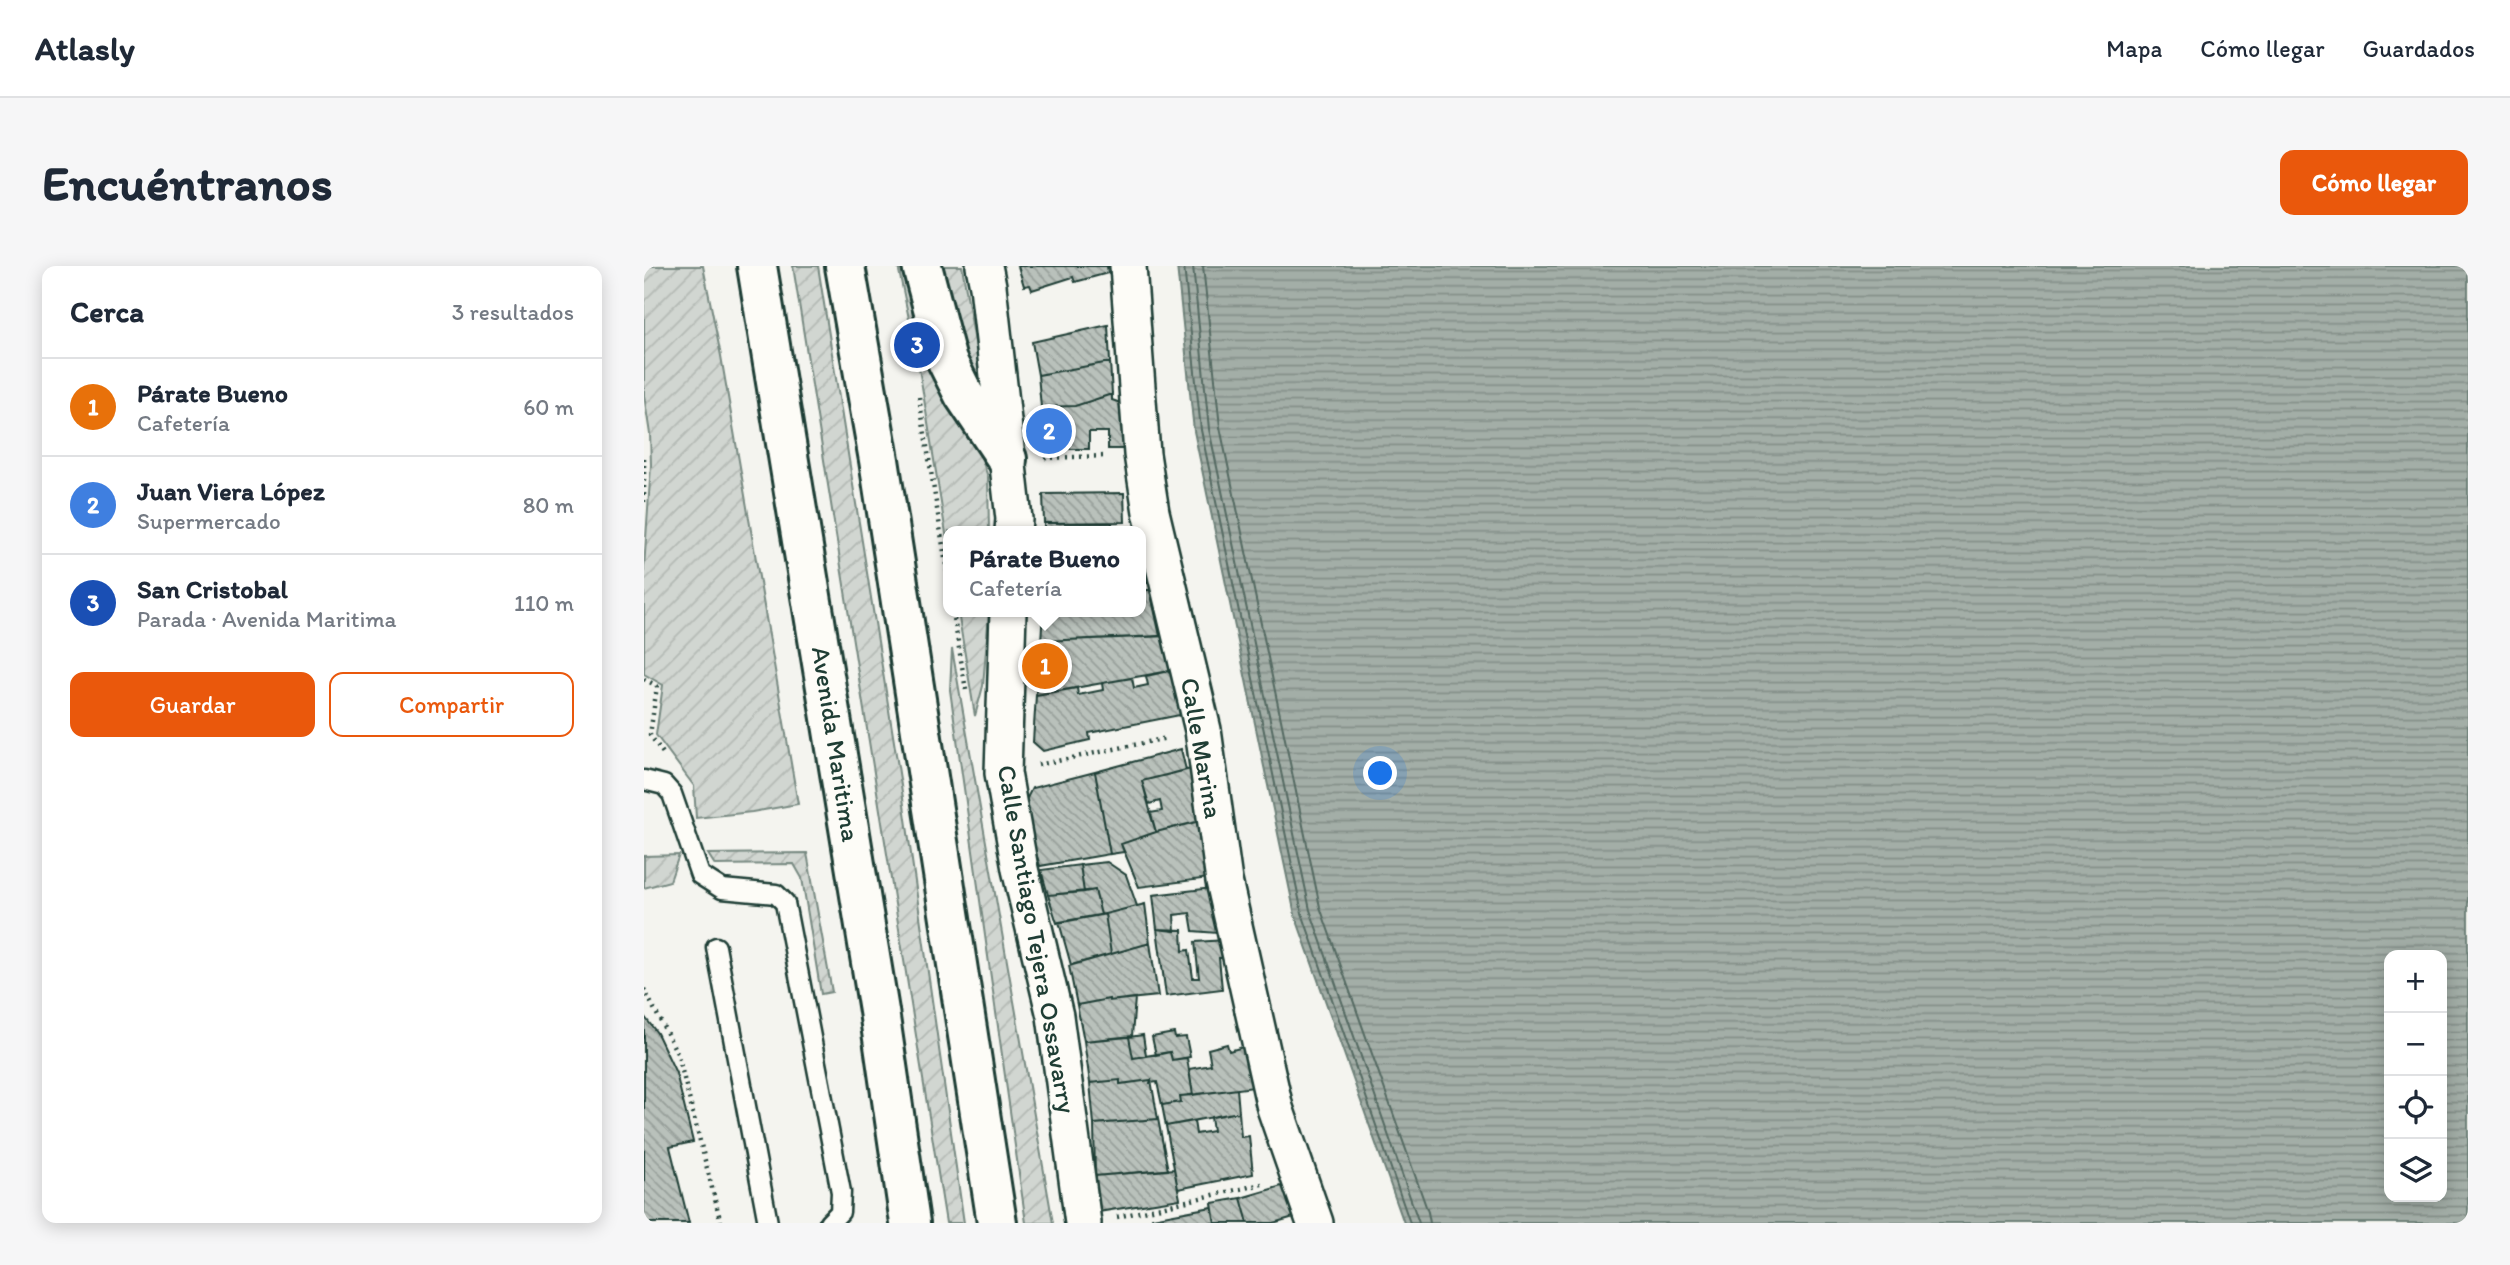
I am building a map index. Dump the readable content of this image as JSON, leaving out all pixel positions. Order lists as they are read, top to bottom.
{
  "streets": {
    "highway": ["Avenida Maritima"],
    "street": ["Calle Marina", "Calle Santiago Tejera Ossavarry"]
  },
  "page": {
    "header": "Atlasly",
    "nav": ["Mapa", "Cómo llegar", "Guardados"],
    "buttons": [
      "Cómo llegar",
      ["Guardar", "Compartir"]
    ],
    "title": "Encuéntranos",
    "heading": ["Cerca", "3 resultados"],
    "pins": ["3", "2", "1"],
    "list": [
      {
        "mark": "1",
        "name": "Párate Bueno",
        "note": "Cafetería",
        "value": "60 m"
      },
      {
        "mark": "2",
        "name": "Juan Viera López",
        "note": "Supermercado",
        "value": "80 m"
      },
      {
        "mark": "3",
        "name": "San Cristobal",
        "note": "Parada · Avenida Maritima",
        "value": "110 m"
      }
    ],
    "popup": ["Párate Bueno", "Cafetería"],
    "map_buttons": ["+", "−"]
  }
}
